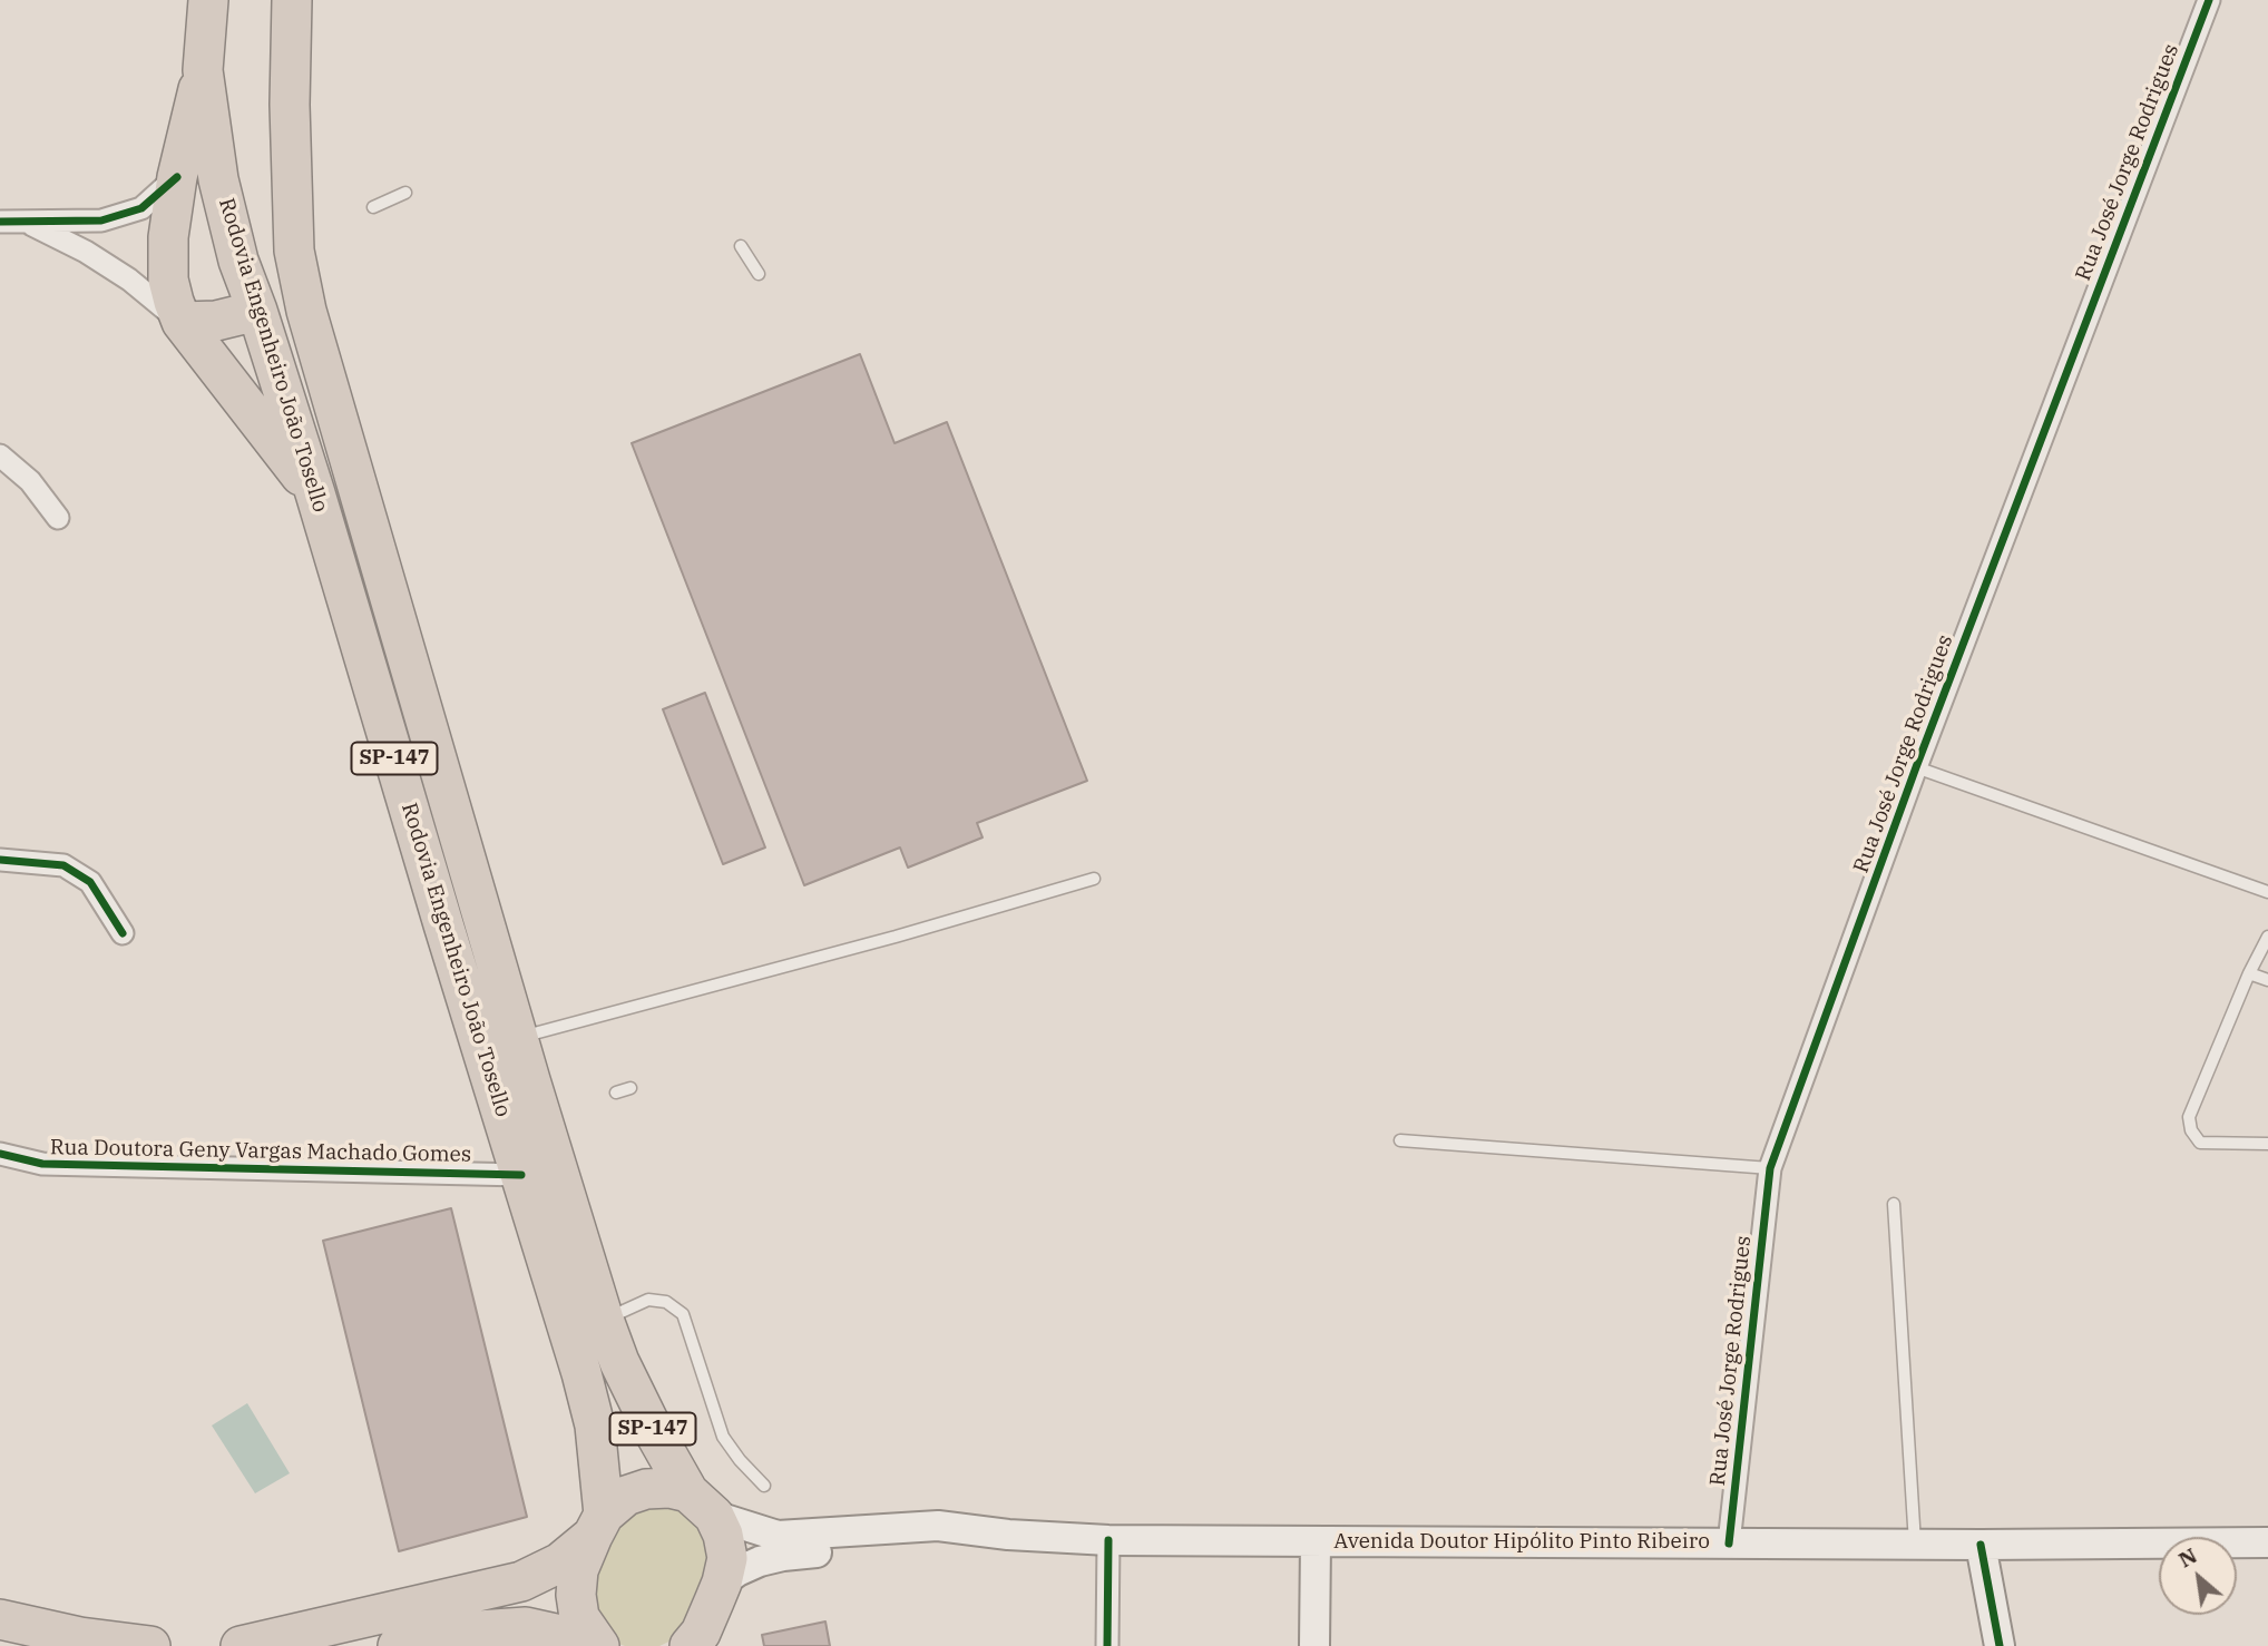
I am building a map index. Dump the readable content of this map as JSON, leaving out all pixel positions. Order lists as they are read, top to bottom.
{
  "streets": {
    "highway": ["Rodovia Engenheiro João Tosello", "SP-147"],
    "main road": ["Avenida Doutor Hipólito Pinto Ribeiro"],
    "street": ["Rua José Jorge Rodrigues", "Rua Doutora Geny Vargas Machado Gomes"]
  },
  "crossings": [
    ["Rua José Jorge Rodrigues", "Avenida Doutor Hipólito Pinto Ribeiro"],
    ["Rodovia Engenheiro João Tosello", "Rua Doutora Geny Vargas Machado Gomes"],
    ["Rodovia Engenheiro João Tosello", "Avenida Doutor Hipólito Pinto Ribeiro"]
  ],
  "north": "top left"
}
